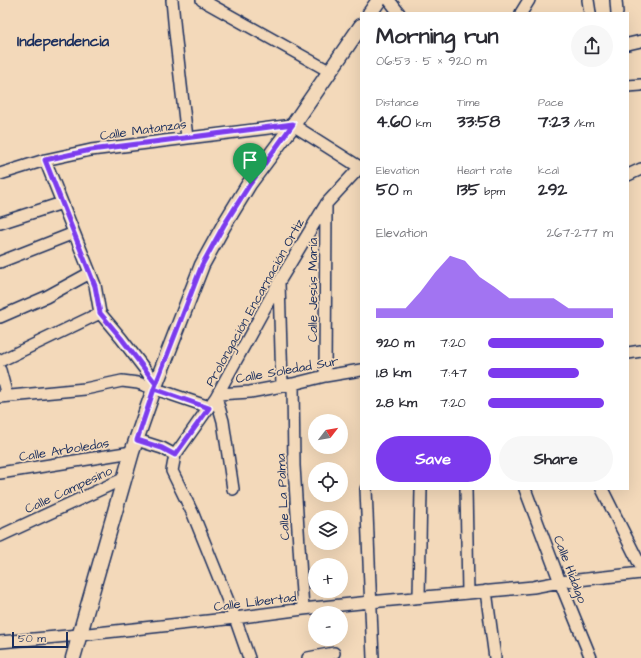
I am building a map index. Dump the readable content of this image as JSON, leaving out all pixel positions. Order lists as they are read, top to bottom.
{
  "streets": {
    "street": [
      "Calle Matanzas",
      "Calle Jesús María",
      "Prolongación Encarnación Ortiz",
      "Calle Soledad Sur",
      "Calle Arboledas",
      "Calle Campesino",
      "Calle La Palma",
      "Calle Hidalgo",
      "Calle Libertad"
    ]
  },
  "crossings": [
    ["Calle Jesús María", "Prolongación Encarnación Ortiz"],
    ["Calle Jesús María", "Calle Soledad Sur"],
    ["Prolongación Encarnación Ortiz", "Calle Soledad Sur"],
    ["Prolongación Encarnación Ortiz", "Calle La Palma"],
    ["Calle Soledad Sur", "Calle La Palma"],
    ["Calle La Palma", "Calle Libertad"],
    ["Calle Hidalgo", "Calle Libertad"]
  ],
  "districts": ["Independencia"],
  "scale_bar": "50 m",
  "north": "top right",
  "page": {
    "heading": ["Morning run", "06:53 · 5 × 920 m"],
    "stats": [
      ["Distance", "4.60 km"],
      ["Time", "33:58"],
      ["Pace", "7:23 /km"],
      ["Elevation", "50 m"],
      ["Heart rate", "135 bpm"],
      ["kcal", "292"]
    ],
    "chart": ["Elevation", "267–277 m"],
    "list": [
      {
        "name": "920 m",
        "note": "7:20"
      },
      {
        "name": "1.8 km",
        "note": "7:47"
      },
      {
        "name": "2.8 km",
        "note": "7:20"
      }
    ],
    "map_buttons": ["+", "−"],
    "buttons": ["Save", "Share"],
    "scale": "50 m"
  }
}
